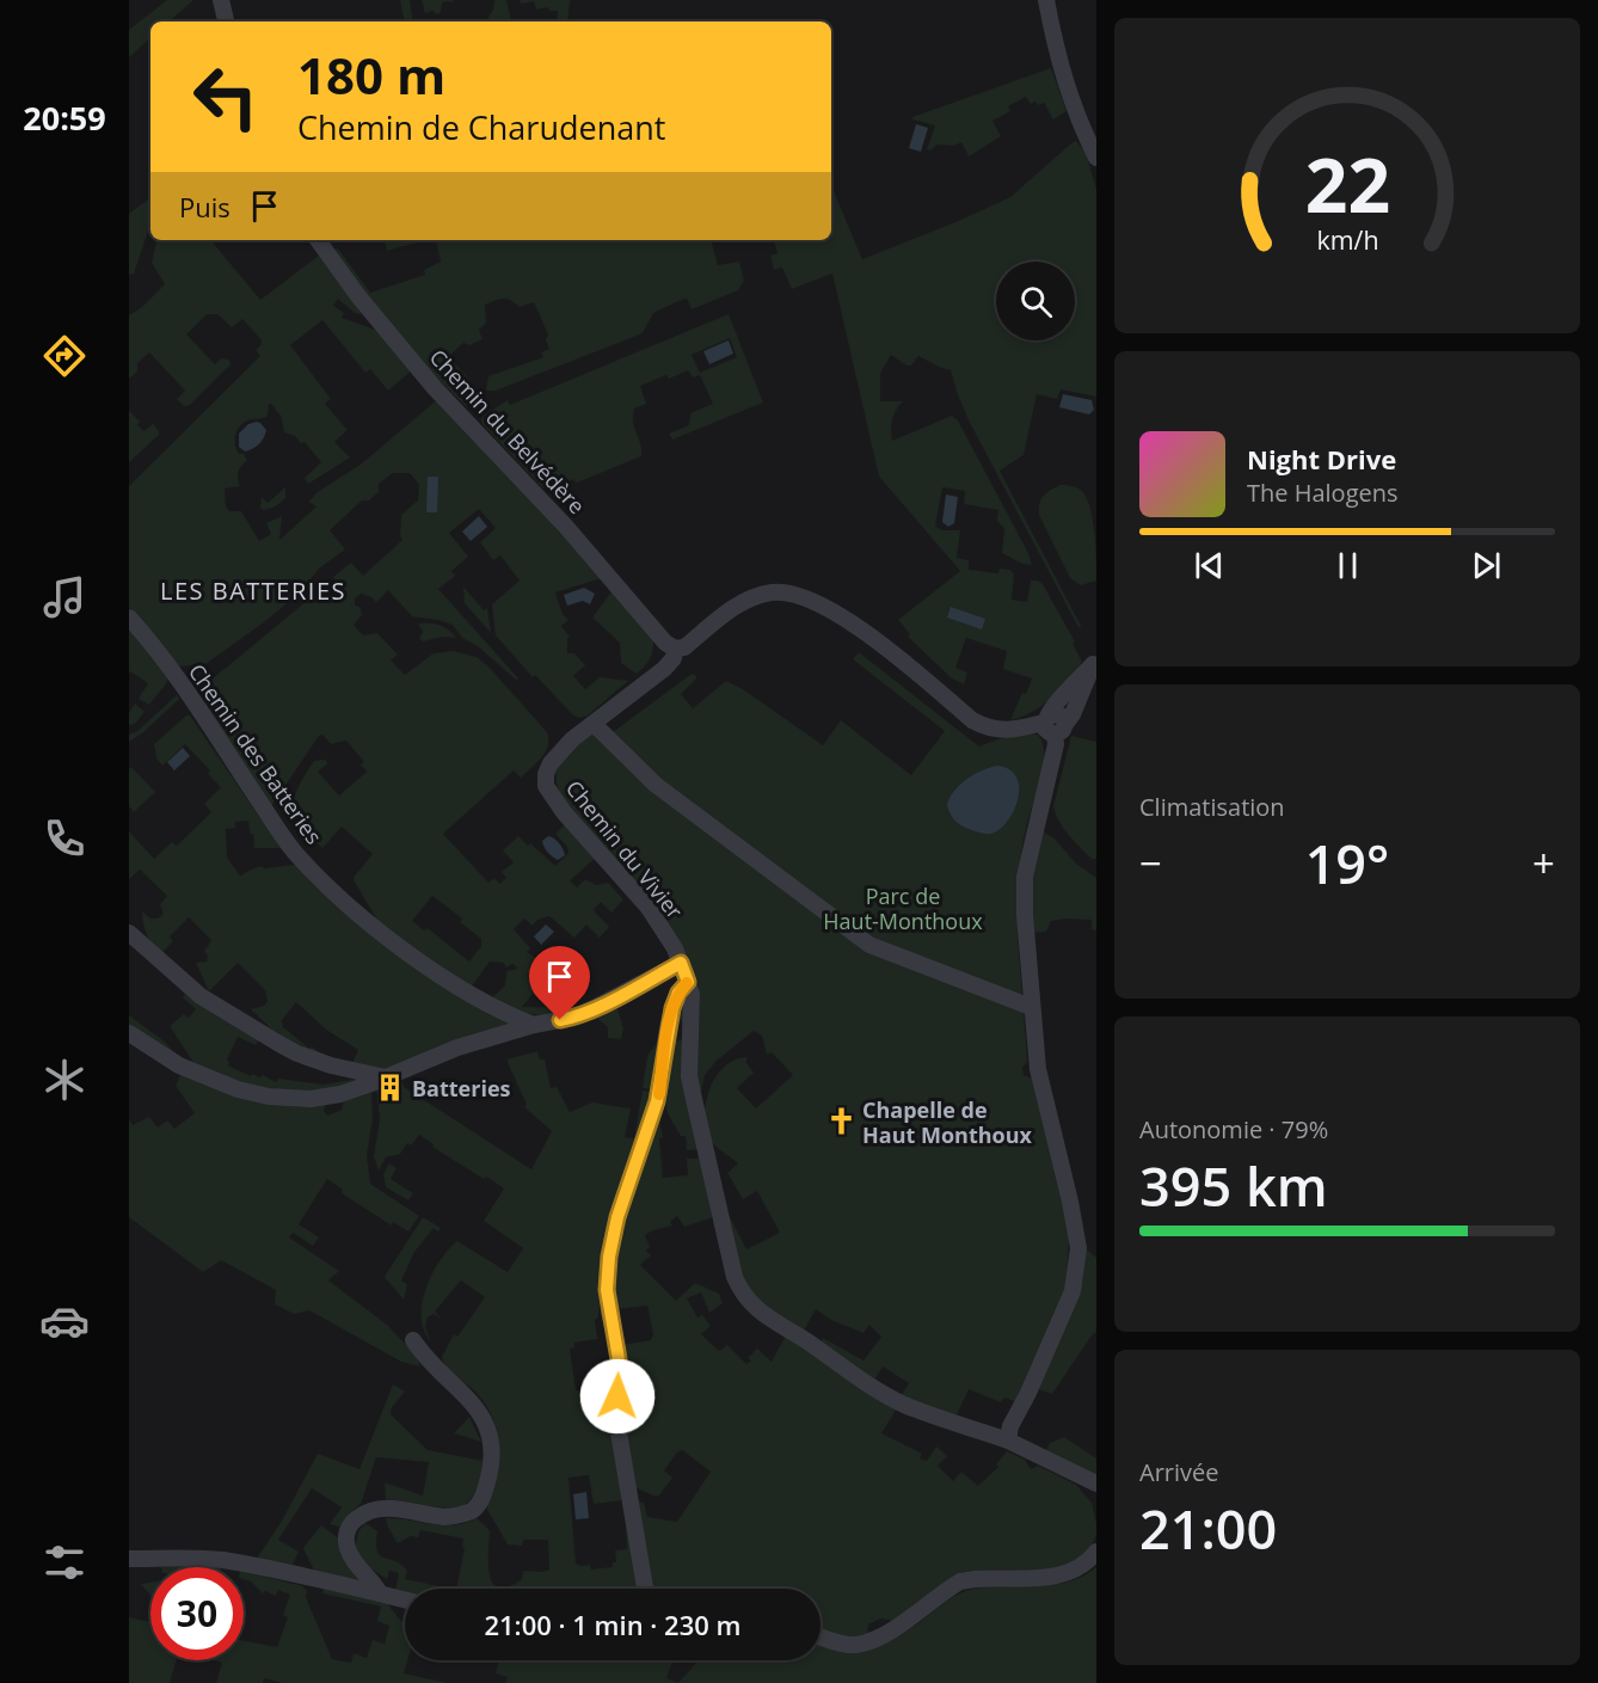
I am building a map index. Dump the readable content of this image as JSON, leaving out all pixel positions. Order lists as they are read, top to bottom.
{
  "streets": {
    "street": ["Chemin du Belvédère", "Chemin des Batteries", "Chemin du Vivier"]
  },
  "crossings": [
    ["Chemin du Belvédère", "Chemin du Vivier"]
  ],
  "districts": ["LES BATTERIES"],
  "parks": ["Parc de Haut-Monthoux"],
  "places": {
    "building": ["Batteries"],
    "church": ["Chapelle de Haut Monthoux"]
  },
  "page": {
    "tabs": "20:59",
    "turn": ["180 m", "Chemin de Charudenant"],
    "then": "Puis",
    "song": ["Night Drive", "The Halogens"],
    "tile": [
      "Climatisation",
      ["Autonomie · 79%", "395 km"],
      ["Arrivée", "21:00"]
    ],
    "heat": ["−", "19°", "+"],
    "limit": "30",
    "trip": "21:00 · 1 min · 230 m",
    "gauge": ["22", "km/h"]
  }
}
